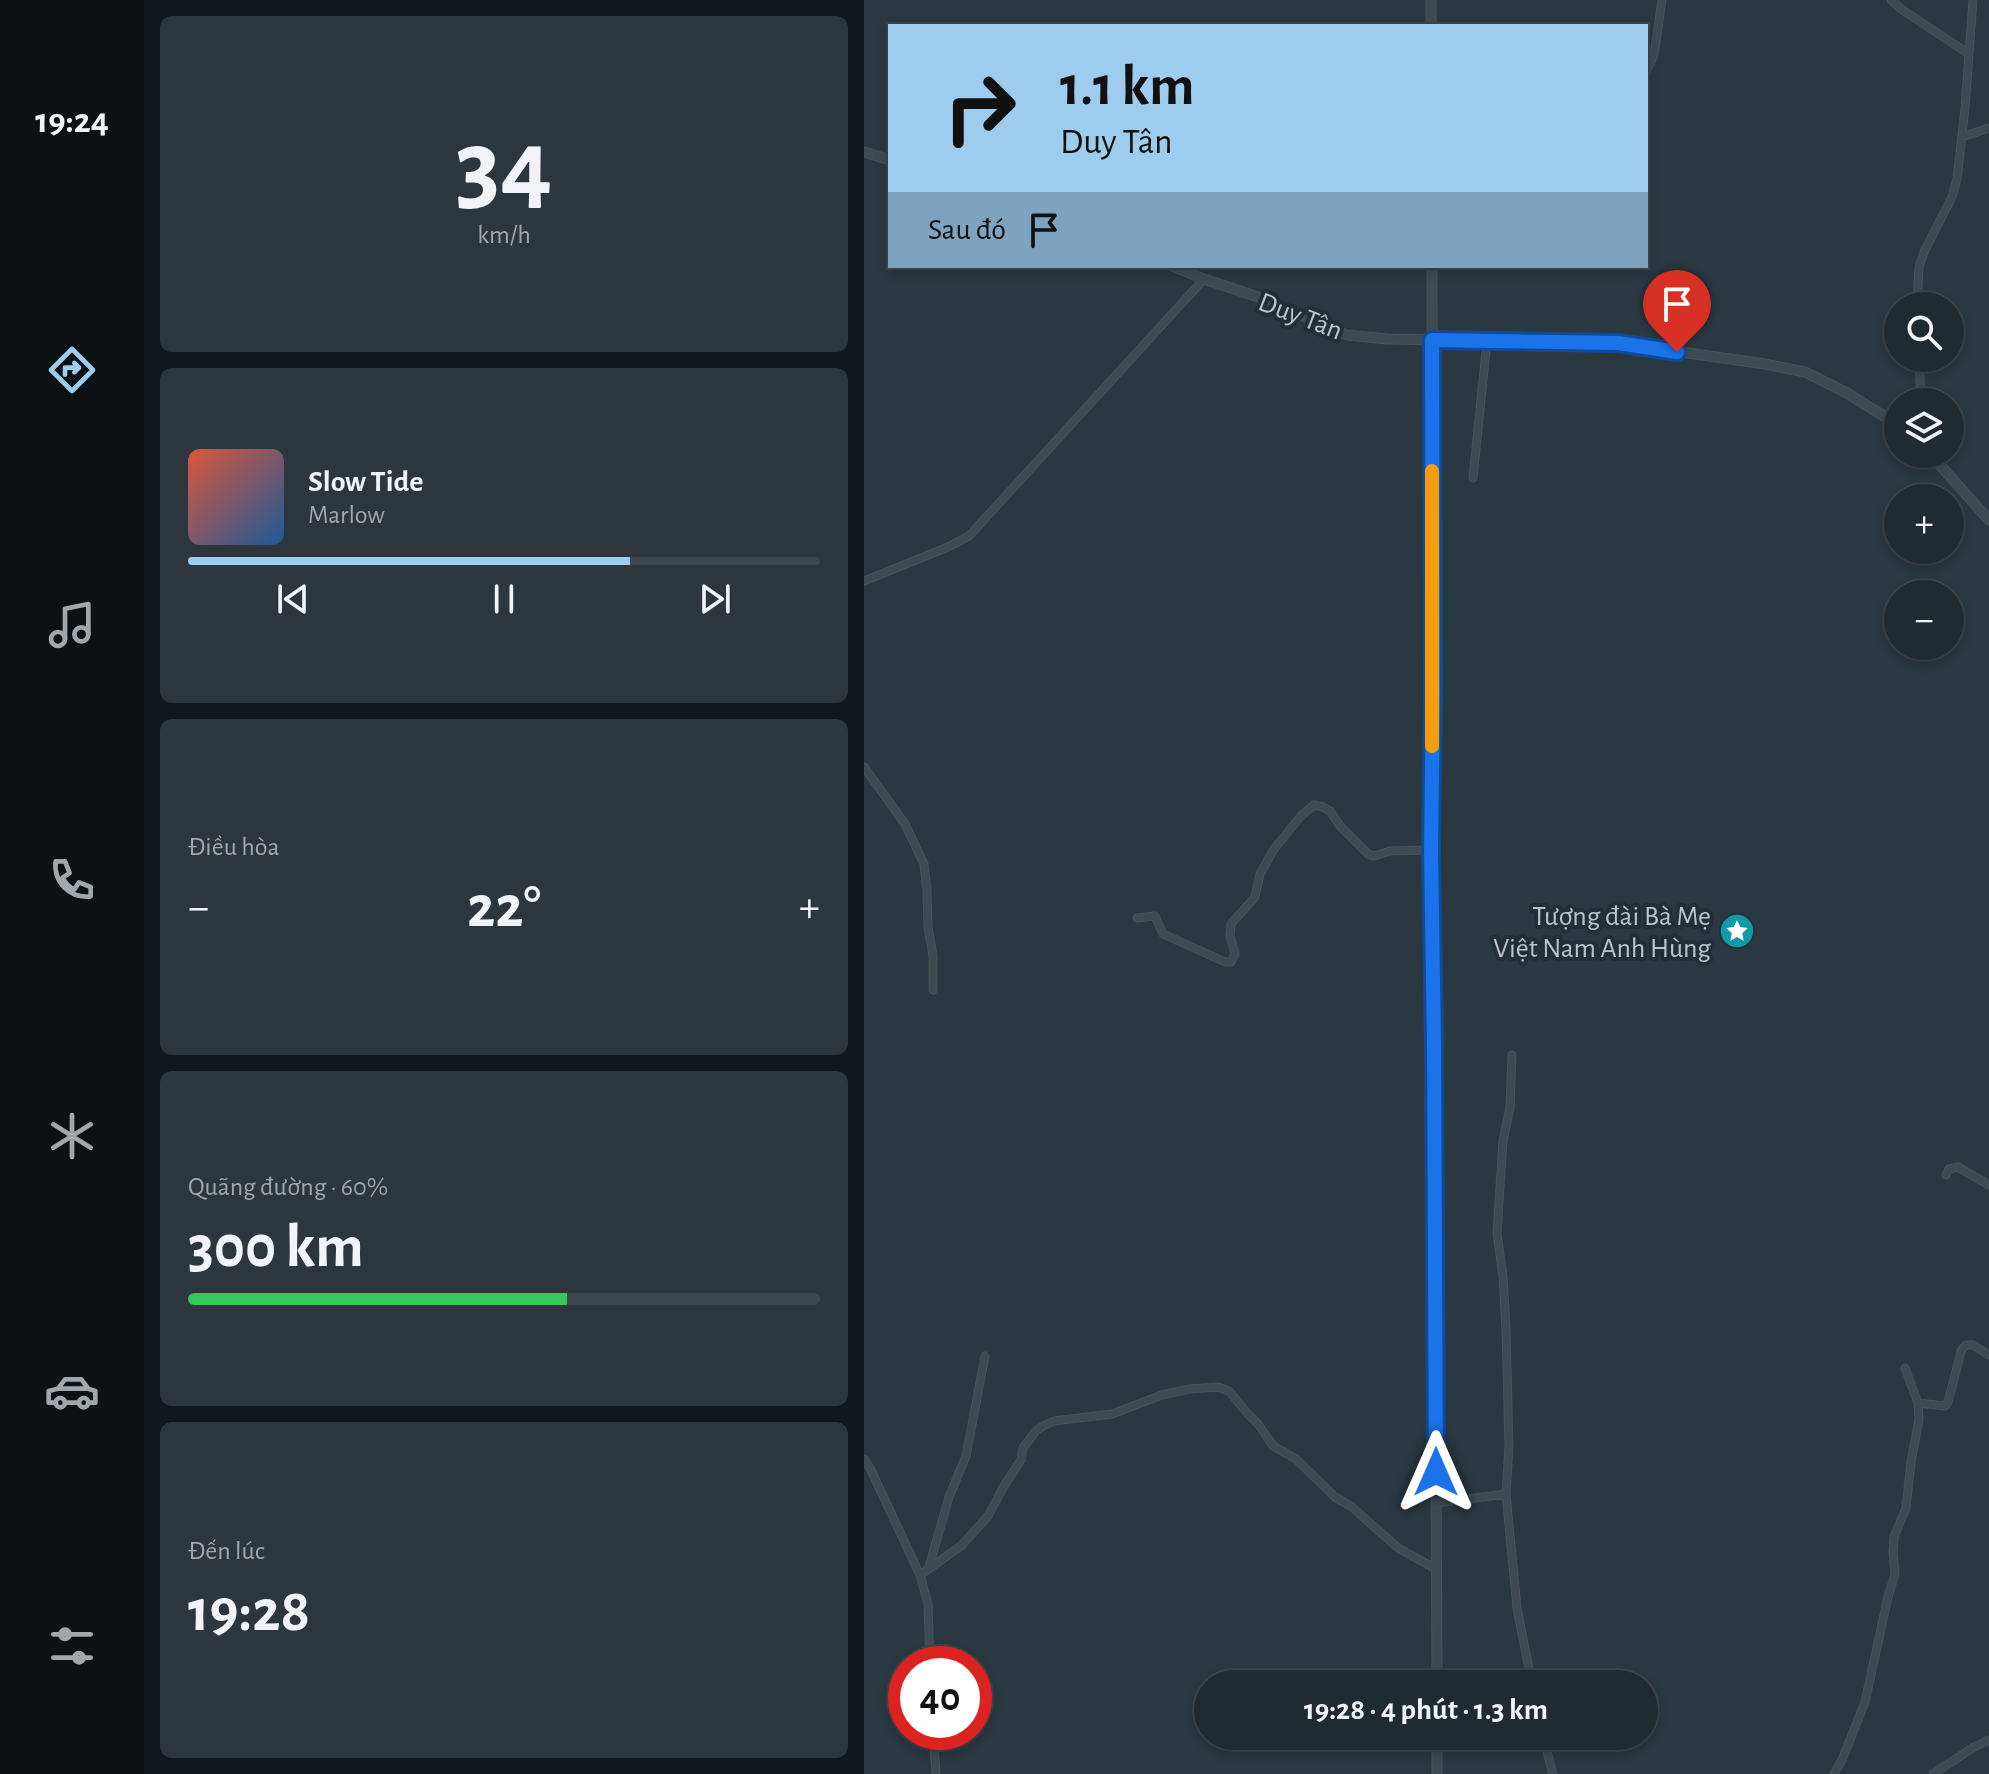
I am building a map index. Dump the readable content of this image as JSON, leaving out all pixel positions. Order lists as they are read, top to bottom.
{
  "streets": {
    "street": ["Duy Tân"]
  },
  "places": {
    "place": ["Tượng đài Bà Mẹ Việt Nam Anh Hùng"]
  },
  "page": {
    "tabs": "19:24",
    "tile": [
      ["34", "km/h"],
      "Điều hòa",
      ["Quãng đường · 60%", "300 km"],
      ["Đến lúc", "19:28"]
    ],
    "turn": ["1.1 km", "Duy Tân"],
    "then": "Sau đó",
    "map_buttons": ["+", "−"],
    "song": ["Slow Tide", "Marlow"],
    "heat": ["−", "22°", "+"],
    "limit": "40",
    "trip": "19:28 · 4 phút · 1.3 km"
  }
}
